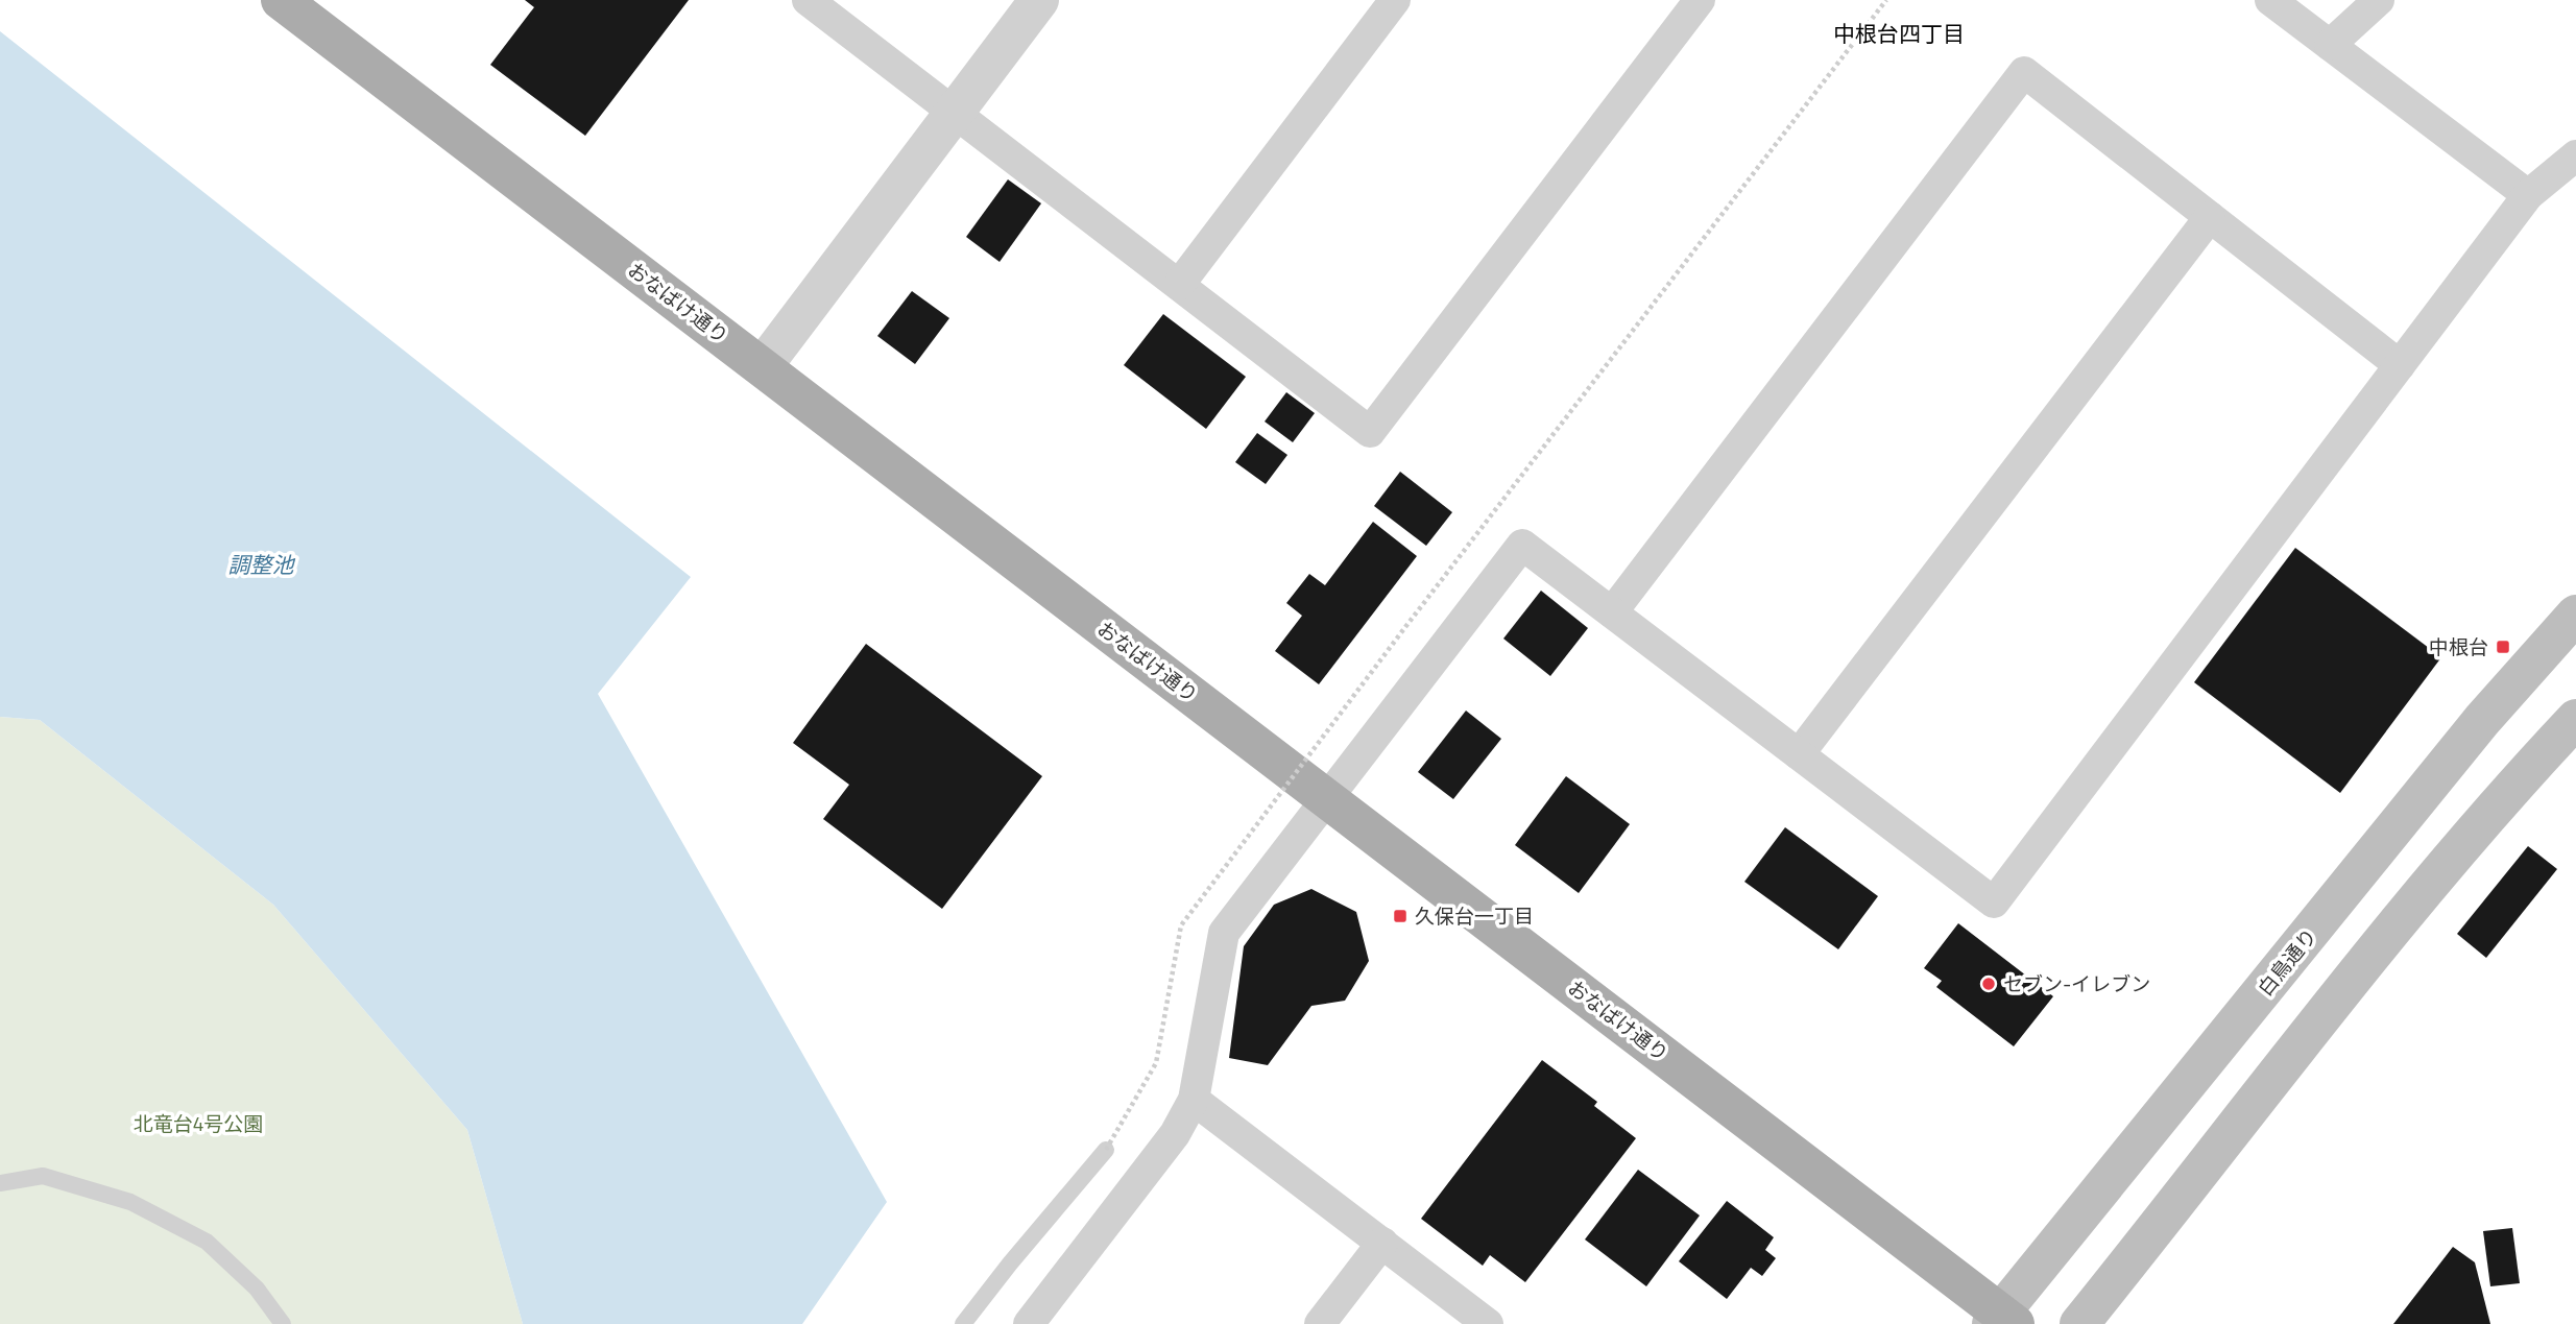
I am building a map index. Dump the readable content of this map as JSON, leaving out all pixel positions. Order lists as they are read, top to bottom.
{
  "streets": {
    "main road": ["おなばけ通り", "白鳥通り"]
  },
  "crossings": [
    ["おなばけ通り", "白鳥通り"]
  ],
  "districts": ["中根台四丁目"],
  "water": ["調整池"],
  "parks": ["北竜台4号公園"],
  "places": {
    "transit": ["中根台", "久保台一丁目"],
    "other": ["セブン-イレブン"]
  }
}
